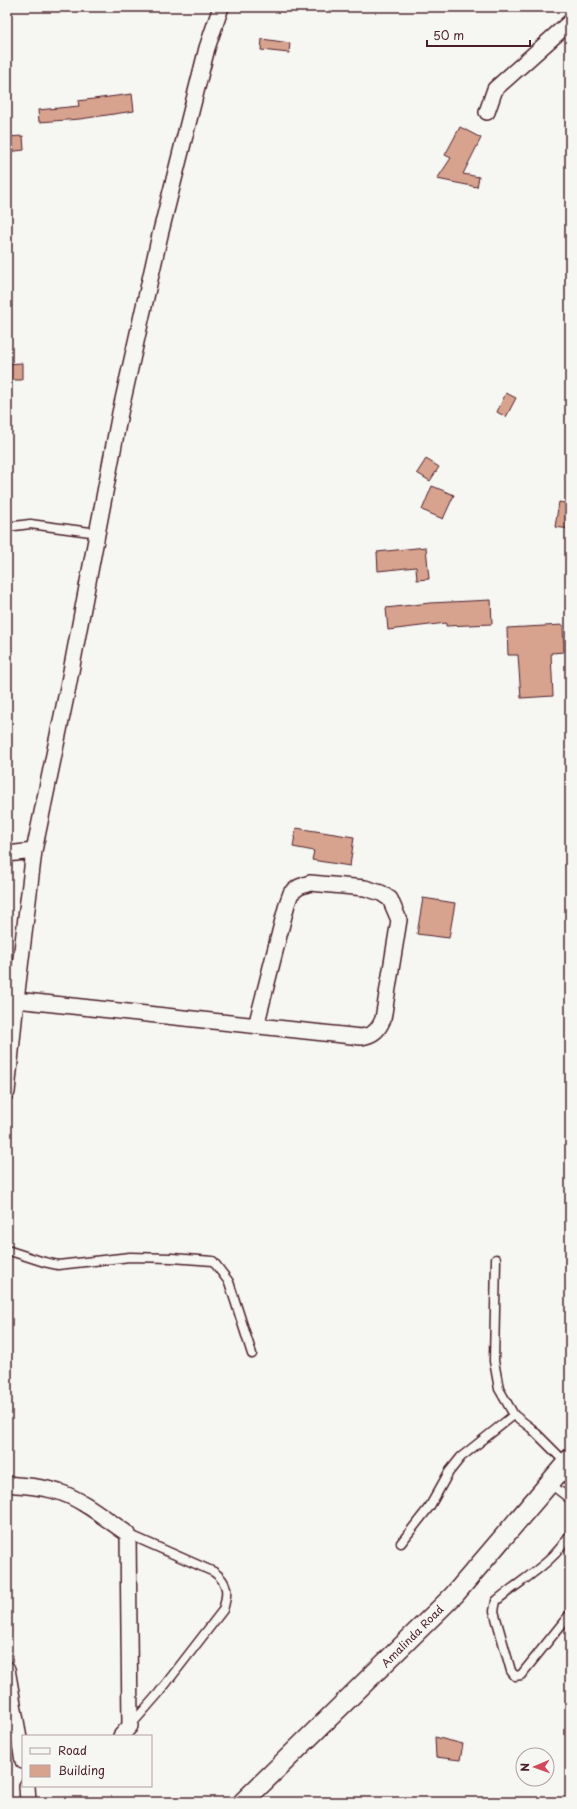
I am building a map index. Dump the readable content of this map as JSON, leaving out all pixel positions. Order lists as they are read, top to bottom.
{
  "streets": {
    "street": ["Amalinda Road"]
  },
  "legend": ["Road", "Building"],
  "scale_bar": "50 m",
  "north": "left"
}
